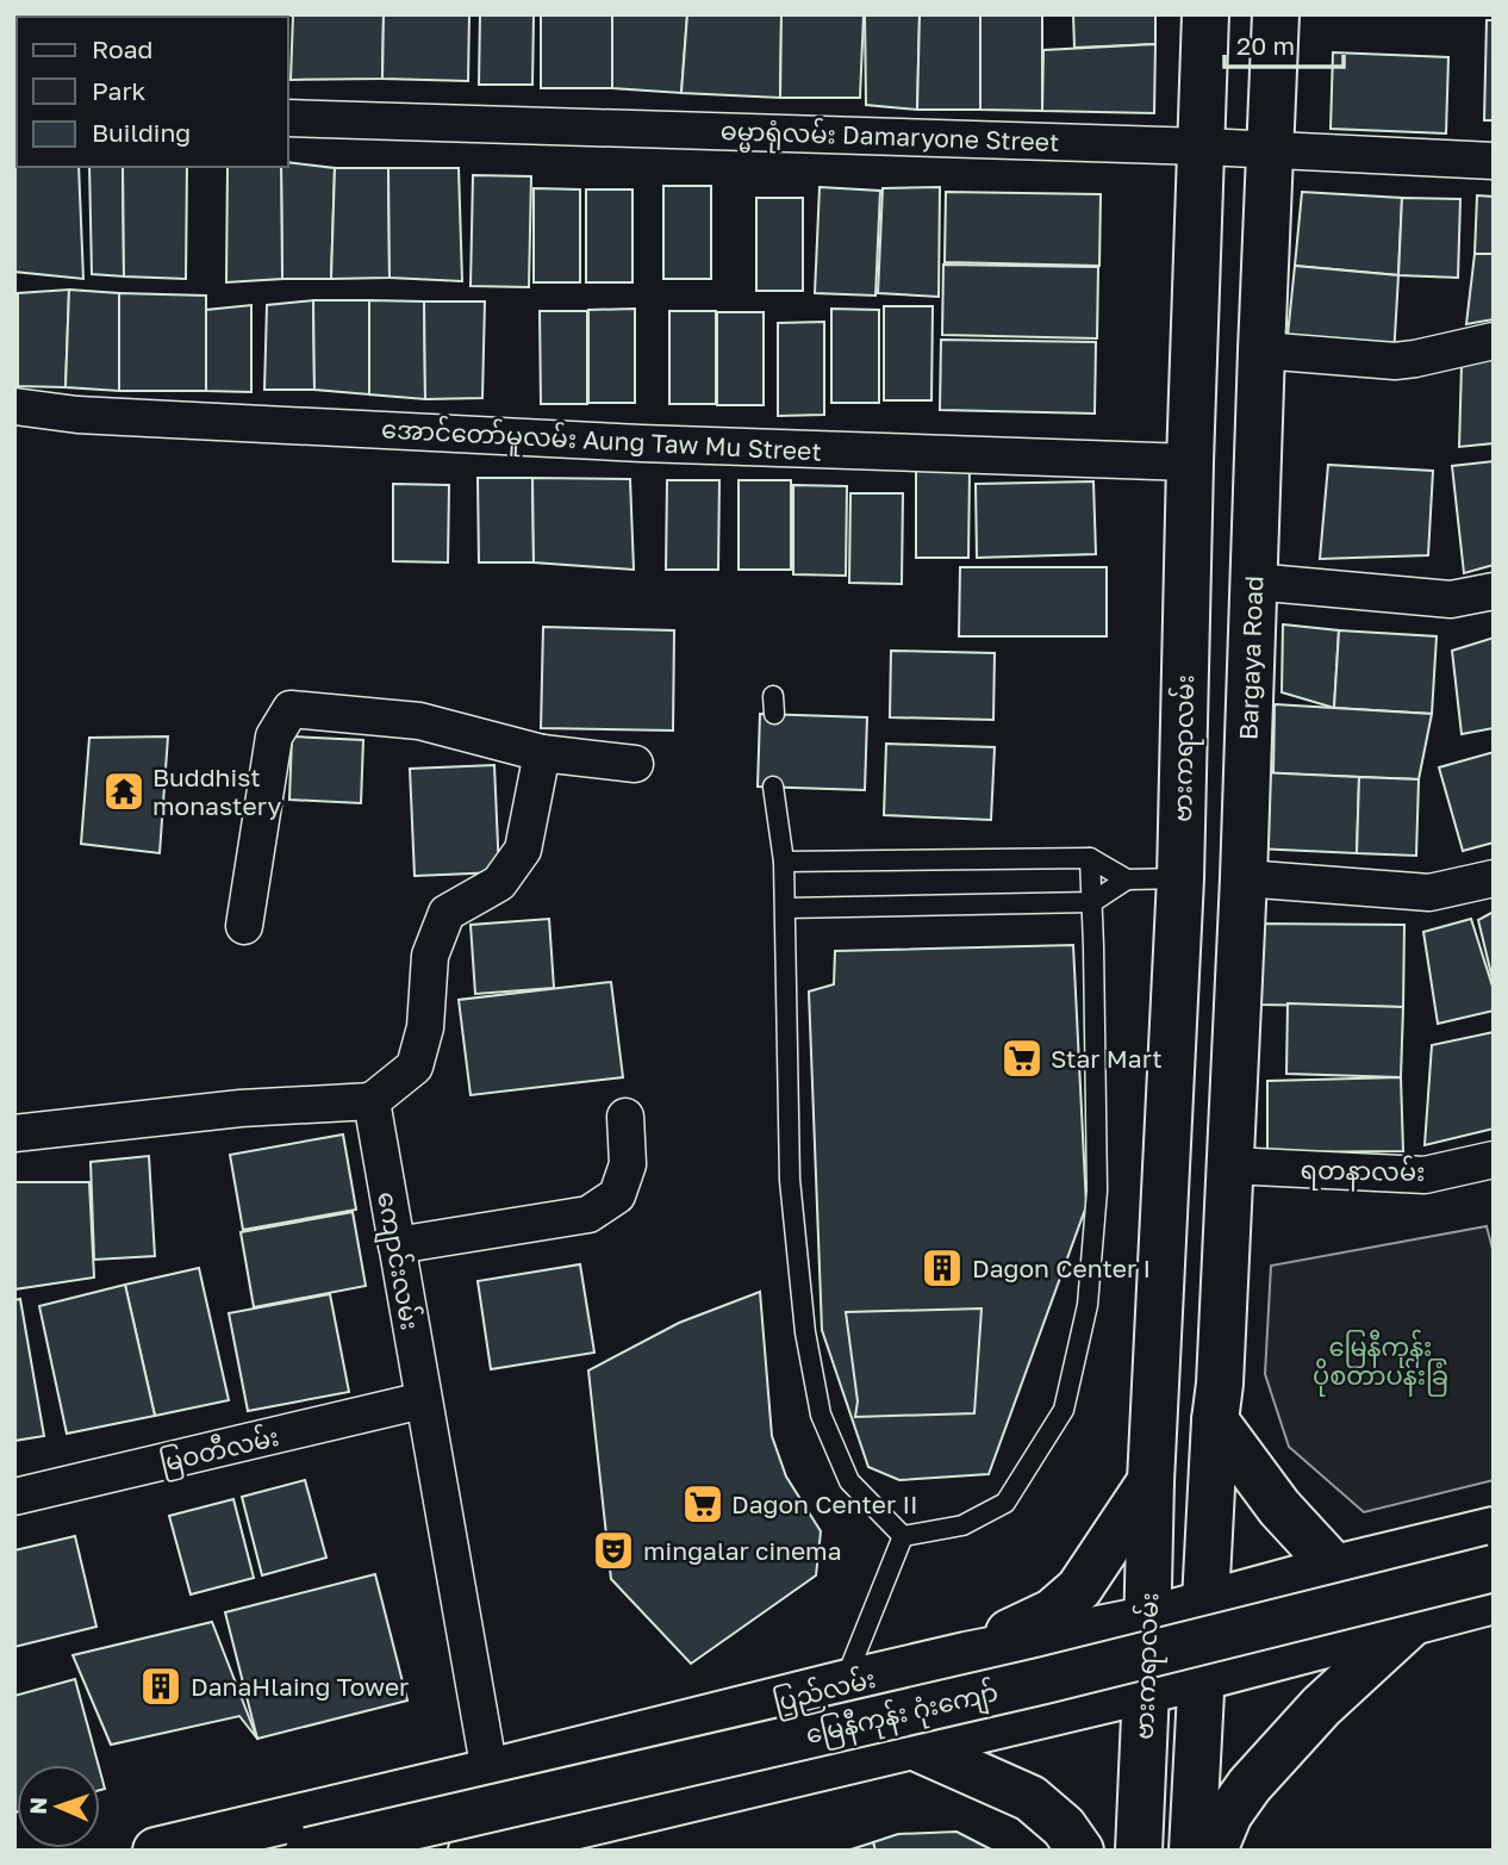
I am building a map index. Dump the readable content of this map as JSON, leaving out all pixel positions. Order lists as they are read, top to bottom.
{
  "streets": {
    "main road": [
      "Bargaya Road",
      "ဗားကရာလမ်း",
      "ပြည်လမ်း",
      "မြေနီကုန်း ဂုံးကျော်"
    ],
    "street": [
      "ဓမ္မာရုံလမ်း Damaryone Street",
      "အောင်တော်မူလမ်း Aung Taw Mu Street",
      "ရတနာလမ်း",
      "ကျောင်းလမ်း",
      "မြဝတီလမ်း"
    ]
  },
  "crossings": [
    ["ဓမ္မာရုံလမ်း Damaryone Street", "Bargaya Road"],
    ["ဓမ္မာရုံလမ်း Damaryone Street", "ဗားကရာလမ်း"],
    ["အောင်တော်မူလမ်း Aung Taw Mu Street", "ဗားကရာလမ်း"],
    ["Bargaya Road", "ရတနာလမ်း"],
    ["ဗားကရာလမ်း", "ပြည်လမ်း"],
    ["ကျောင်းလမ်း", "မြဝတီလမ်း"],
    ["ကျောင်းလမ်း", "ပြည်လမ်း"]
  ],
  "parks": ["မြေနီကုန်း ပိုစတာပန်းခြံ"],
  "places": {
    "temple": ["Buddhist monastery"],
    "supermarket": ["Star Mart", "Dagon Center II"],
    "building": ["Dagon Center I", "DanaHlaing Tower"],
    "theatre": ["mingalar cinema"]
  },
  "legend": ["Road", "Park", "Building"],
  "scale_bar": "20 m",
  "north": "left"
}
